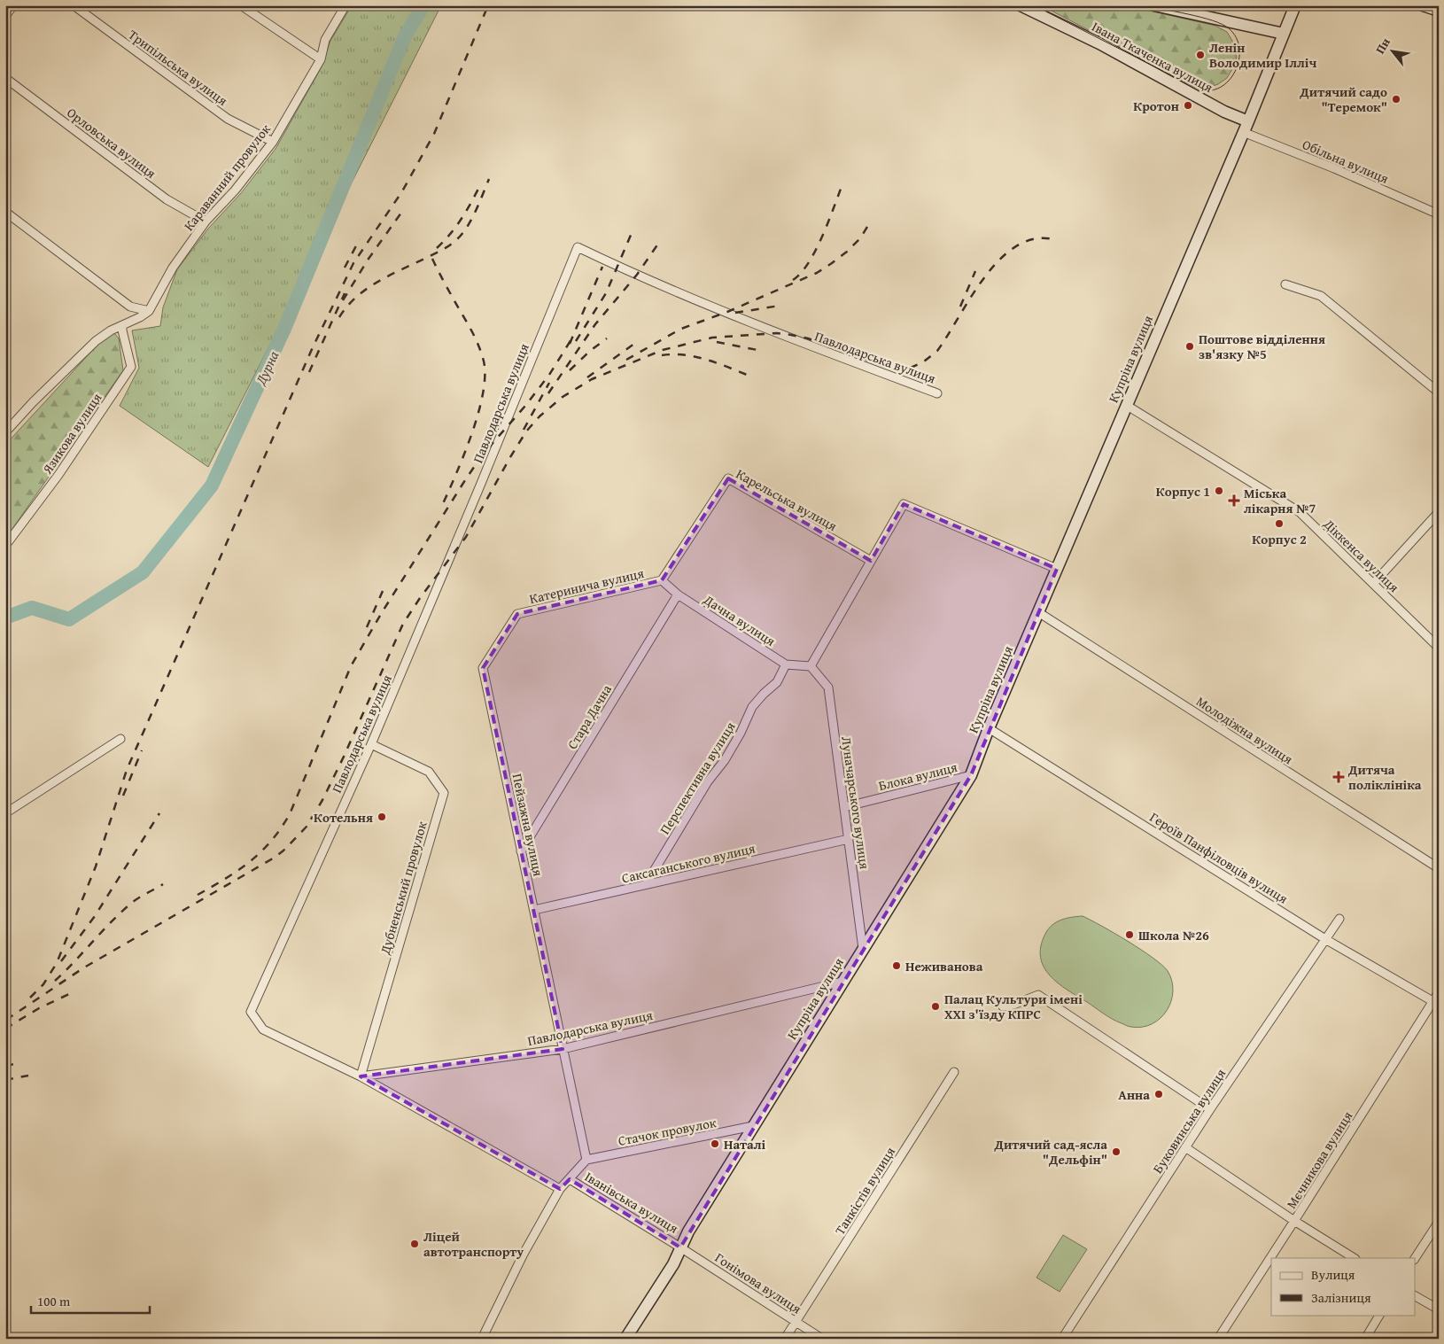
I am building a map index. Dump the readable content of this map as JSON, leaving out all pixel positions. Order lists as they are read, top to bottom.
{
  "streets": {
    "main road": ["Івана Ткаченка вулиця", "Купріна вулиця"],
    "street": [
      "Трипільська вулиця",
      "Орловська вулиця",
      "Обільна вулиця",
      "Караванний провулок",
      "Павлодарська вулиця",
      "Язикова вулиця",
      "Карельська вулиця",
      "Діккенса вулиця",
      "Катеринича вулиця",
      "Дачна вулиця",
      "Стара Дачна",
      "Молодіжна вулиця",
      "Блока вулиця",
      "Перспективна вулиця",
      "Луначарського вулиця",
      "Пейзажна вулиця",
      "Героїв Панфіловців вулиця",
      "Саксаганського вулиця",
      "Дубненський провулок",
      "Буковинська вулиця",
      "Стачок провулок",
      "Мєчникова вулиця",
      "Танкістів вулиця",
      "Іванівська вулиця",
      "Гонімова вулиця"
    ]
  },
  "crossings": [
    ["Івана Ткаченка вулиця", "Купріна вулиця"],
    ["Трипільська вулиця", "Караванний провулок"],
    ["Орловська вулиця", "Караванний провулок"],
    ["Обільна вулиця", "Купріна вулиця"],
    ["Павлодарська вулиця", "Купріна вулиця"],
    ["Павлодарська вулиця", "Пейзажна вулиця"],
    ["Павлодарська вулиця", "Дубненський провулок"],
    ["Павлодарська вулиця", "Іванівська вулиця"],
    ["Купріна вулиця", "Діккенса вулиця"],
    ["Купріна вулиця", "Молодіжна вулиця"],
    ["Купріна вулиця", "Блока вулиця"],
    ["Купріна вулиця", "Луначарського вулиця"],
    ["Купріна вулиця", "Героїв Панфіловців вулиця"],
    ["Купріна вулиця", "Стачок провулок"],
    ["Купріна вулиця", "Іванівська вулиця"],
    ["Купріна вулиця", "Гонімова вулиця"],
    ["Карельська вулиця", "Катеринича вулиця"],
    ["Карельська вулиця", "Дачна вулиця"],
    ["Катеринича вулиця", "Дачна вулиця"],
    ["Катеринича вулиця", "Пейзажна вулиця"],
    ["Дачна вулиця", "Стара Дачна"],
    ["Дачна вулиця", "Перспективна вулиця"],
    ["Дачна вулиця", "Луначарського вулиця"],
    ["Стара Дачна", "Пейзажна вулиця"],
    ["Блока вулиця", "Луначарського вулиця"],
    ["Перспективна вулиця", "Саксаганського вулиця"],
    ["Луначарського вулиця", "Саксаганського вулиця"],
    ["Пейзажна вулиця", "Саксаганського вулиця"],
    ["Пейзажна вулиця", "Іванівська вулиця"],
    ["Героїв Панфіловців вулиця", "Буковинська вулиця"],
    ["Героїв Панфіловців вулиця", "Мєчникова вулиця"],
    ["Стачок провулок", "Іванівська вулиця"],
    ["Танкістів вулиця", "Гонімова вулиця"],
    ["Іванівська вулиця", "Гонімова вулиця"]
  ],
  "water": ["Дурна"],
  "places": {
    "other": [
      "Ленін Володимир Ілліч",
      "Дитячий садо \"Теремок\"",
      "Кротон",
      "Поштове відділення зв'язку №5",
      "Корпус 1",
      "Корпус 2",
      "Котельня",
      "Школа №26",
      "Неживанова",
      "Палац Культури імені XXI з'їзду КПРС",
      "Анна",
      "Наталі",
      "Дитячий сад-ясла \"Дельфін\"",
      "Ліцей автотранспорту"
    ],
    "health": ["Міська лікарня №7", "Дитяча поліклініка"]
  },
  "legend": ["Вулиця", "Залізниця"],
  "scale_bar": "100 m",
  "north": "top left"
}
